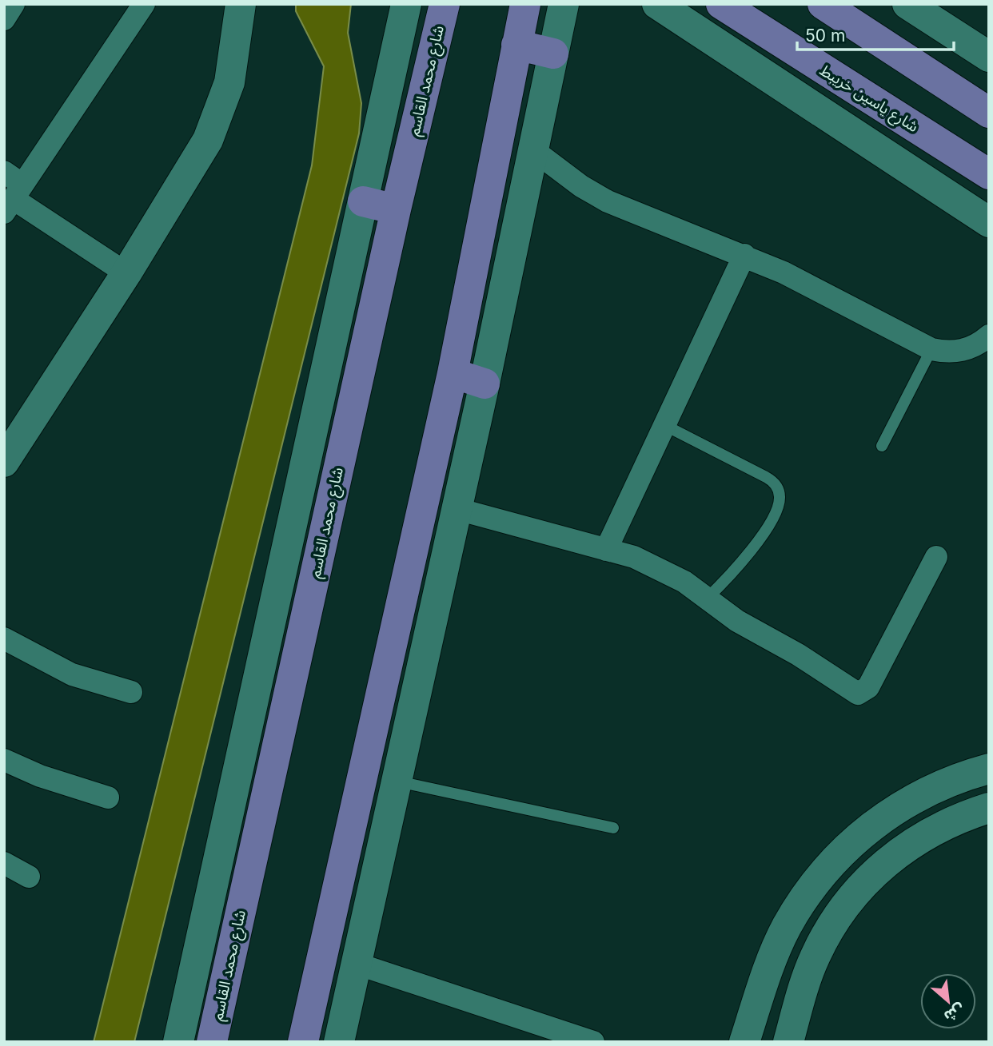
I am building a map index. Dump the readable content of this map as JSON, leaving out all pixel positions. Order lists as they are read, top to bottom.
{
  "streets": {
    "main road": ["شارع محمد القاسم", "شارع ياسين خريبط"]
  },
  "scale_bar": "50 m",
  "north": "bottom right"
}
